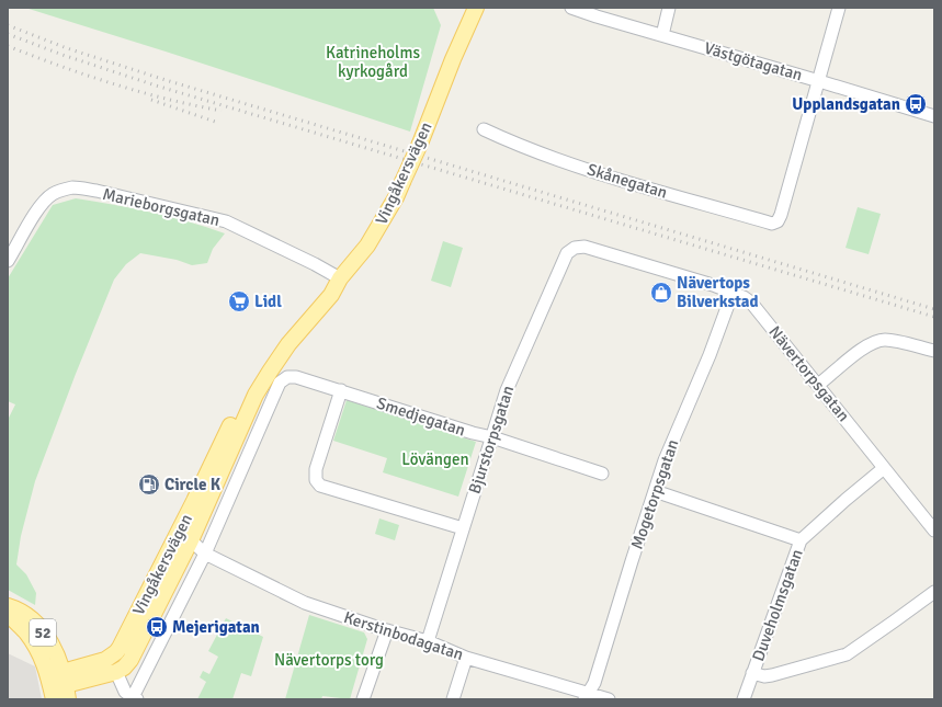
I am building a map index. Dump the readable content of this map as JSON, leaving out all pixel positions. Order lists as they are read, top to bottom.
{
  "streets": {
    "main road": ["Vingåkersvägen", "52"],
    "street": [
      "Västgötagatan",
      "Skånegatan",
      "Marieborgsgatan",
      "Nävertorpsgatan",
      "Smedjegatan",
      "Bjurstorpsgatan",
      "Mogetorpsgatan",
      "Duveholmsgatan",
      "Kerstinbodagatan"
    ]
  },
  "crossings": [
    ["Västgötagatan", "Skånegatan"],
    ["Vingåkersvägen", "Marieborgsgatan"],
    ["Vingåkersvägen", "Smedjegatan"],
    ["Vingåkersvägen", "52"],
    ["Vingåkersvägen", "Kerstinbodagatan"],
    ["Nävertorpsgatan", "Bjurstorpsgatan"],
    ["Nävertorpsgatan", "Mogetorpsgatan"],
    ["Nävertorpsgatan", "Duveholmsgatan"],
    ["Smedjegatan", "Bjurstorpsgatan"],
    ["Bjurstorpsgatan", "Kerstinbodagatan"],
    ["Mogetorpsgatan", "Kerstinbodagatan"]
  ],
  "parks": ["Katrineholms kyrkogård", "Lövängen", "Nävertorps torg"],
  "places": {
    "bus stop": ["Upplandsgatan", "Mejerigatan"],
    "shop": ["Nävertops Bilverkstad"],
    "supermarket": ["Lidl"],
    "fuel station": ["Circle K"]
  }
}
